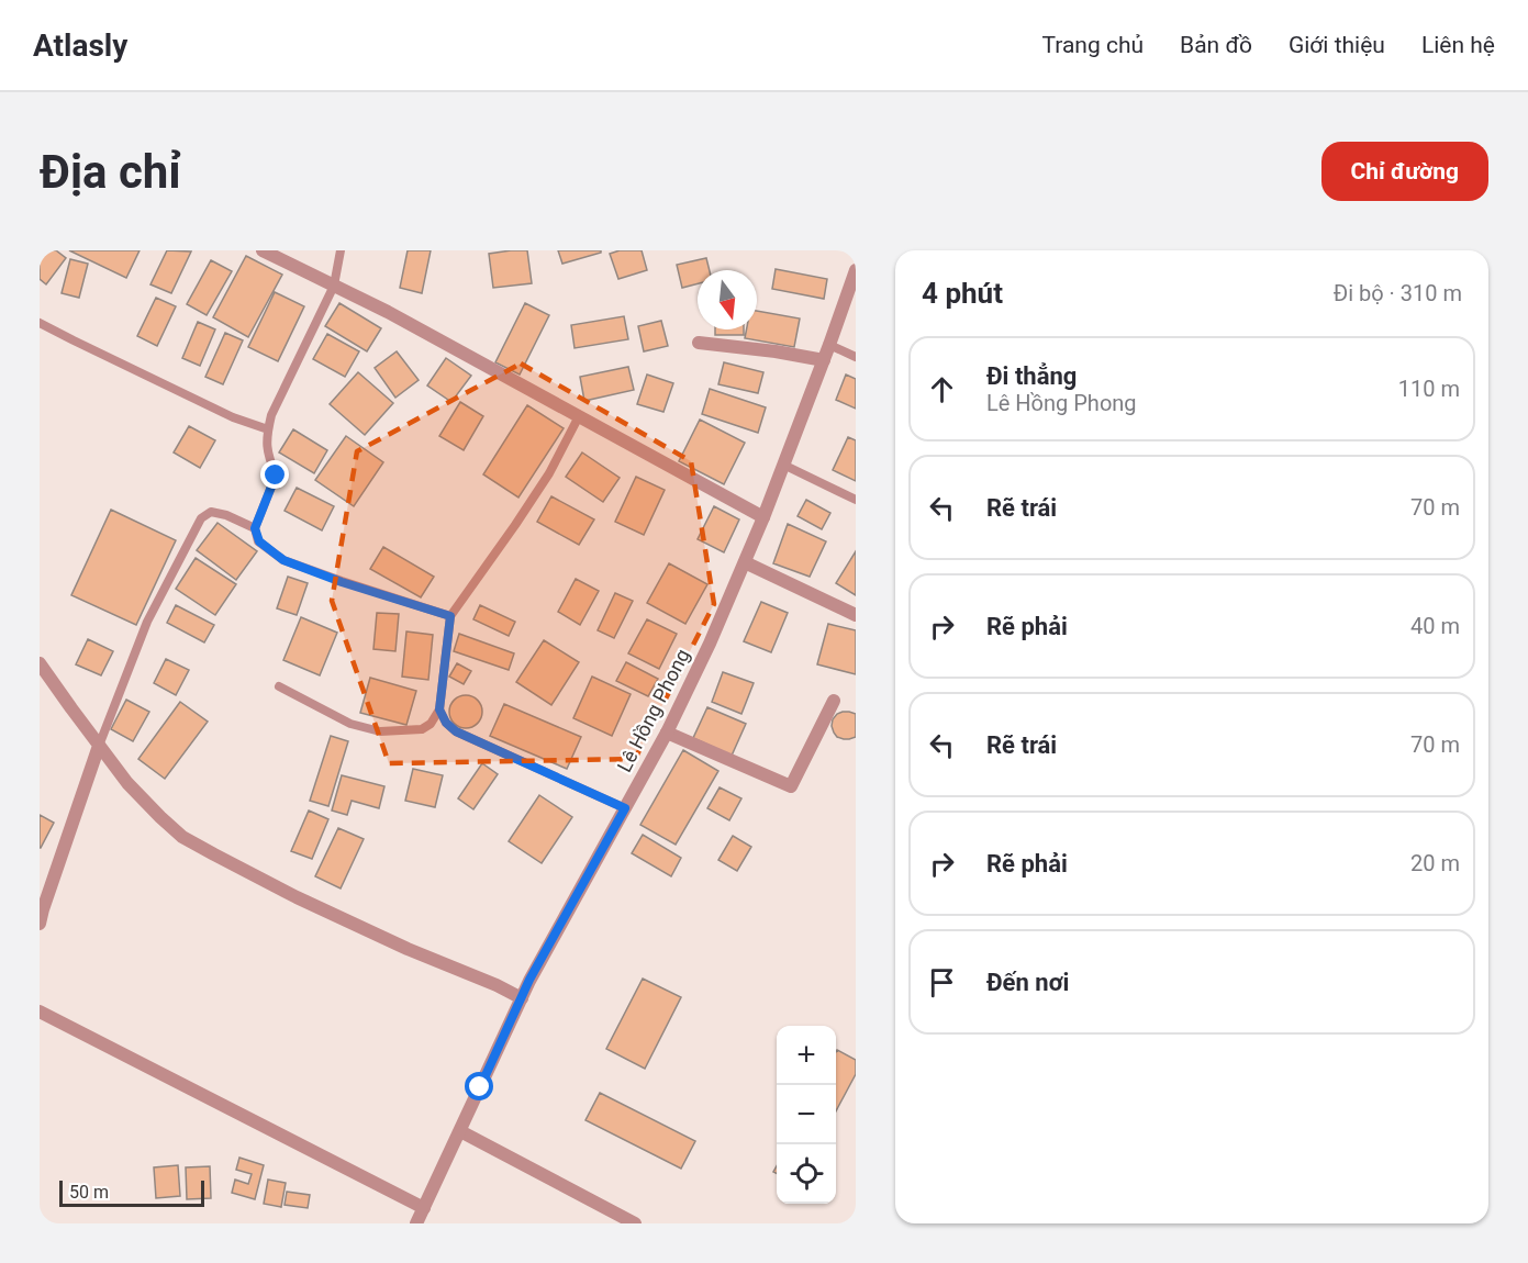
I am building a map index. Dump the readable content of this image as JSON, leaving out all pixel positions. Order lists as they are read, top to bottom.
{
  "streets": {
    "street": ["Lê Hồng Phong"]
  },
  "scale_bar": "50 m",
  "north": "bottom",
  "page": {
    "header": "Atlasly",
    "nav": [
      "Trang chủ",
      "Bản đồ",
      "Giới thiệu",
      "Liên hệ"
    ],
    "buttons": "Chỉ đường",
    "title": "Địa chỉ",
    "heading": ["4 phút", "Đi bộ · 310 m"],
    "list": [
      ["Đi thẳng", "Lê Hồng Phong", "110 m"],
      ["Rẽ trái", "70 m"],
      ["Rẽ phải", "40 m"],
      ["Rẽ trái", "70 m"],
      ["Rẽ phải", "20 m"],
      "Đến nơi"
    ],
    "map_buttons": ["+", "−"],
    "scale": "50 m"
  }
}
